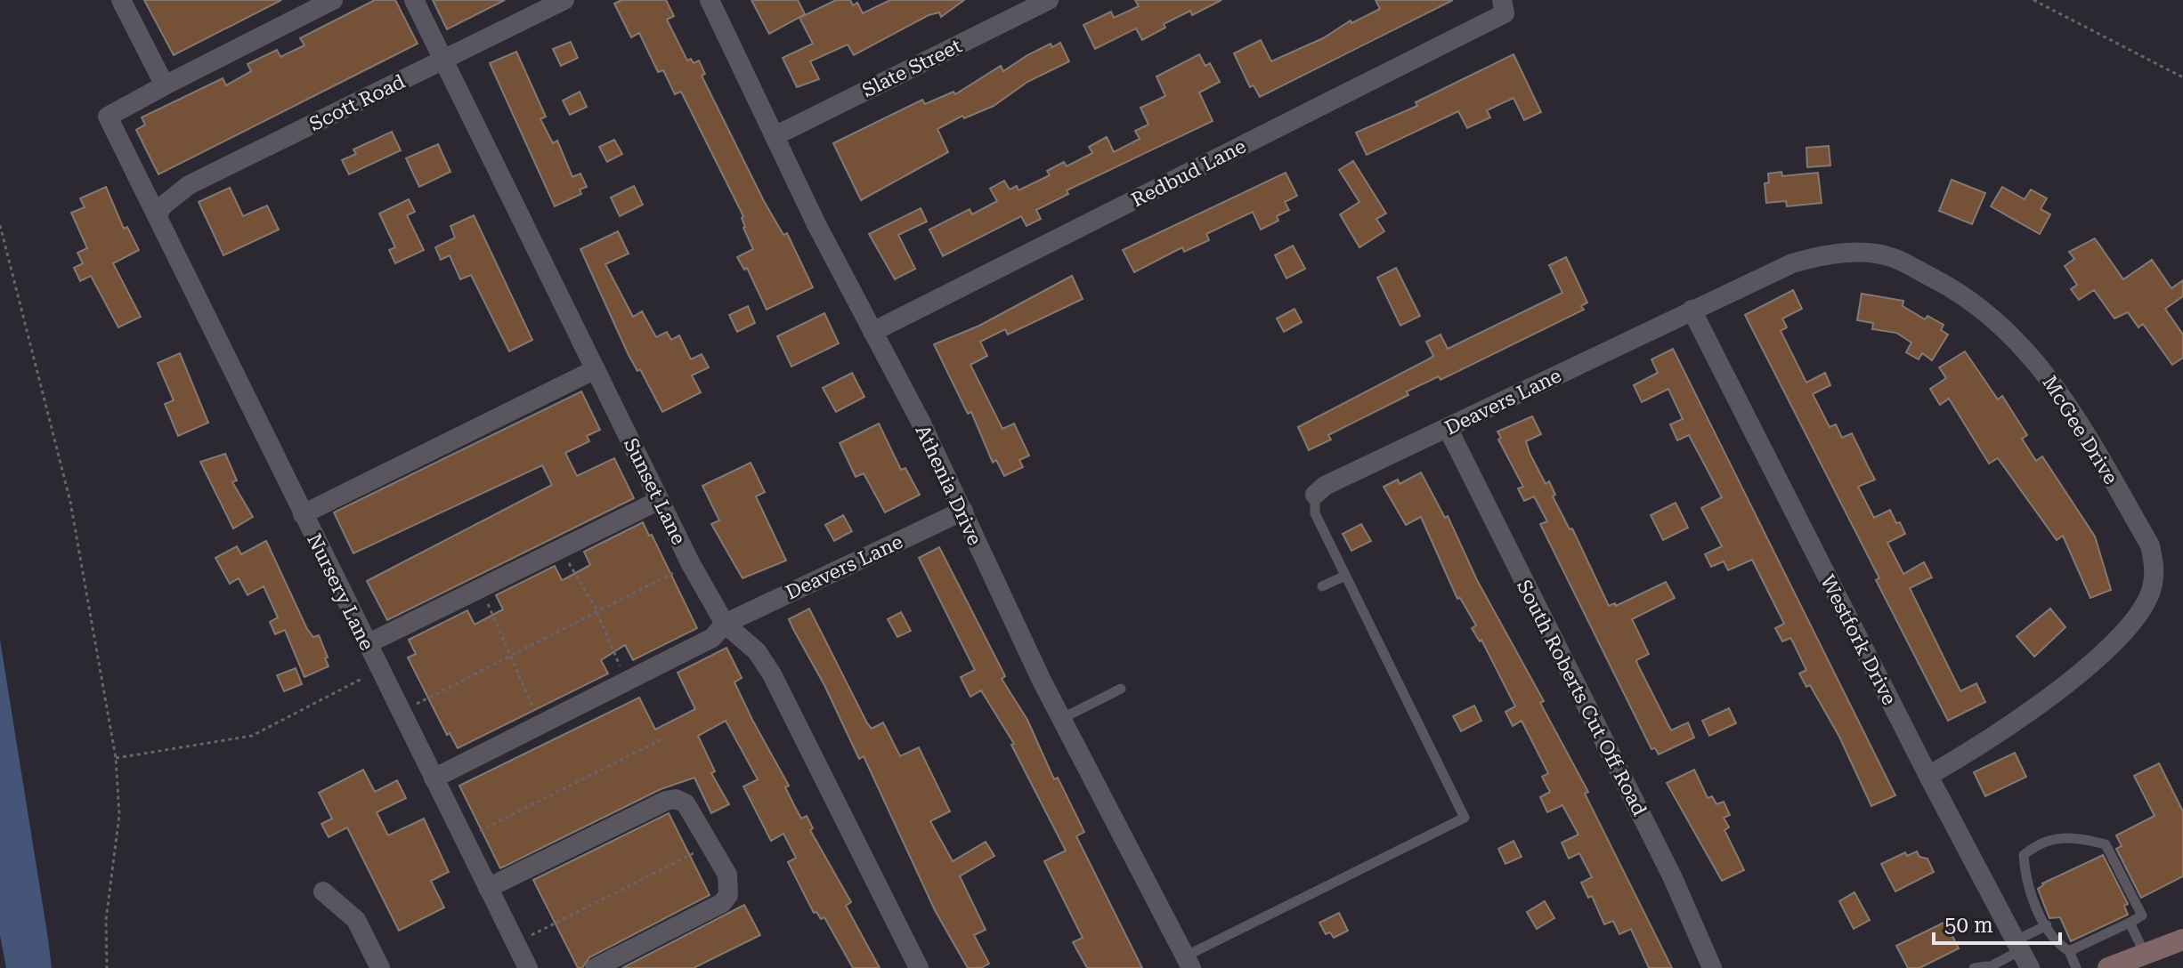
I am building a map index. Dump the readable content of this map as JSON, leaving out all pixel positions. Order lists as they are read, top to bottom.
{
  "streets": {
    "street": [
      "Slate Street",
      "Scott Road",
      "Redbud Lane",
      "Deavers Lane",
      "McGee Drive",
      "Athenia Drive",
      "Sunset Lane",
      "Nursery Lane",
      "Westfork Drive",
      "South Roberts Cut Off Road"
    ]
  },
  "crossings": [
    ["Slate Street", "Athenia Drive"],
    ["Scott Road", "Sunset Lane"],
    ["Scott Road", "Nursery Lane"],
    ["Redbud Lane", "Athenia Drive"],
    ["Deavers Lane", "McGee Drive"],
    ["Deavers Lane", "Athenia Drive"],
    ["Deavers Lane", "Sunset Lane"],
    ["Deavers Lane", "Nursery Lane"],
    ["Deavers Lane", "Westfork Drive"],
    ["Deavers Lane", "South Roberts Cut Off Road"],
    ["McGee Drive", "Westfork Drive"]
  ],
  "scale_bar": "50 m"
}
